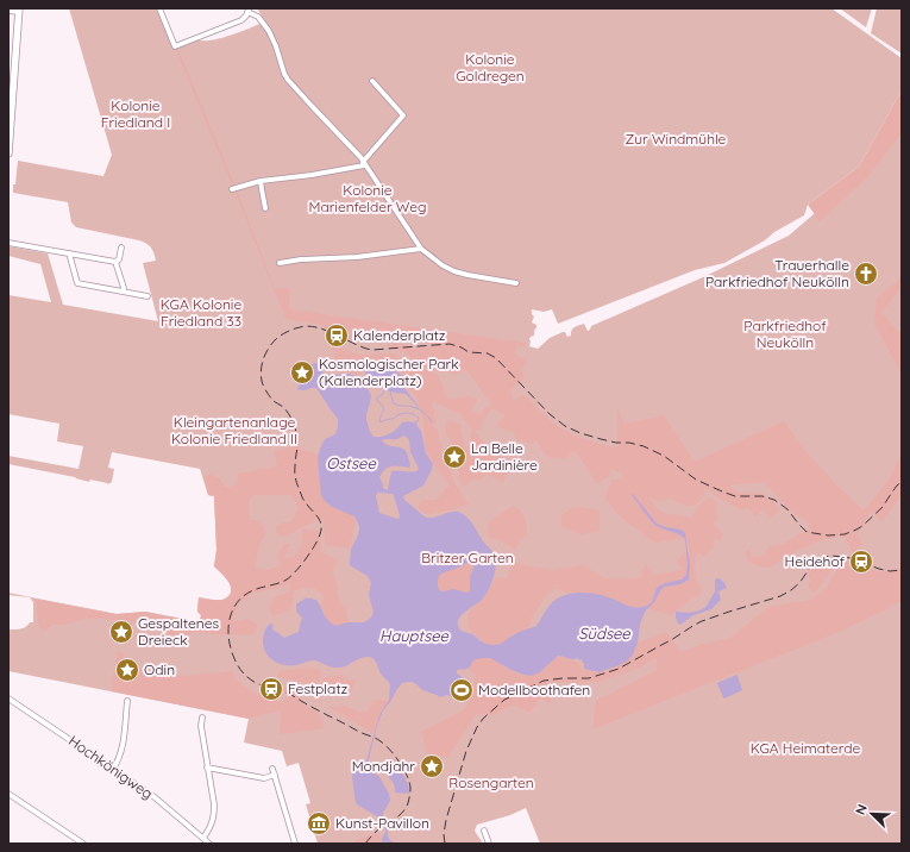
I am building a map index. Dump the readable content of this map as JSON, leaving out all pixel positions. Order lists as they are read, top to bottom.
{
  "streets": {
    "street": ["Hochkönigweg"]
  },
  "water": ["Ostsee", "Südsee", "Hauptsee"],
  "parks": [
    "Kolonie Goldregen",
    "Kolonie Friedland I",
    "Zur Windmühle",
    "Kolonie Marienfelder Weg",
    "KGA Kolonie Friedland 33",
    "Parkfriedhof Neukölln",
    "Kleingartenanlage Kolonie Friedland II",
    "Britzer Garten",
    "KGA Heimaterde",
    "Rosengarten"
  ],
  "places": {
    "church": ["Trauerhalle Parkfriedhof Neukölln"],
    "station": ["Kalenderplatz", "Heidehof", "Festplatz"],
    "place": [
      "Kosmologischer Park (Kalenderplatz)",
      "La Belle Jardinière",
      "Gespaltenes Dreieck",
      "Odin",
      "Mondjahr"
    ],
    "sports": ["Modellboothafen"],
    "museum": ["Kunst-Pavillon"]
  },
  "north": "top left"
}
